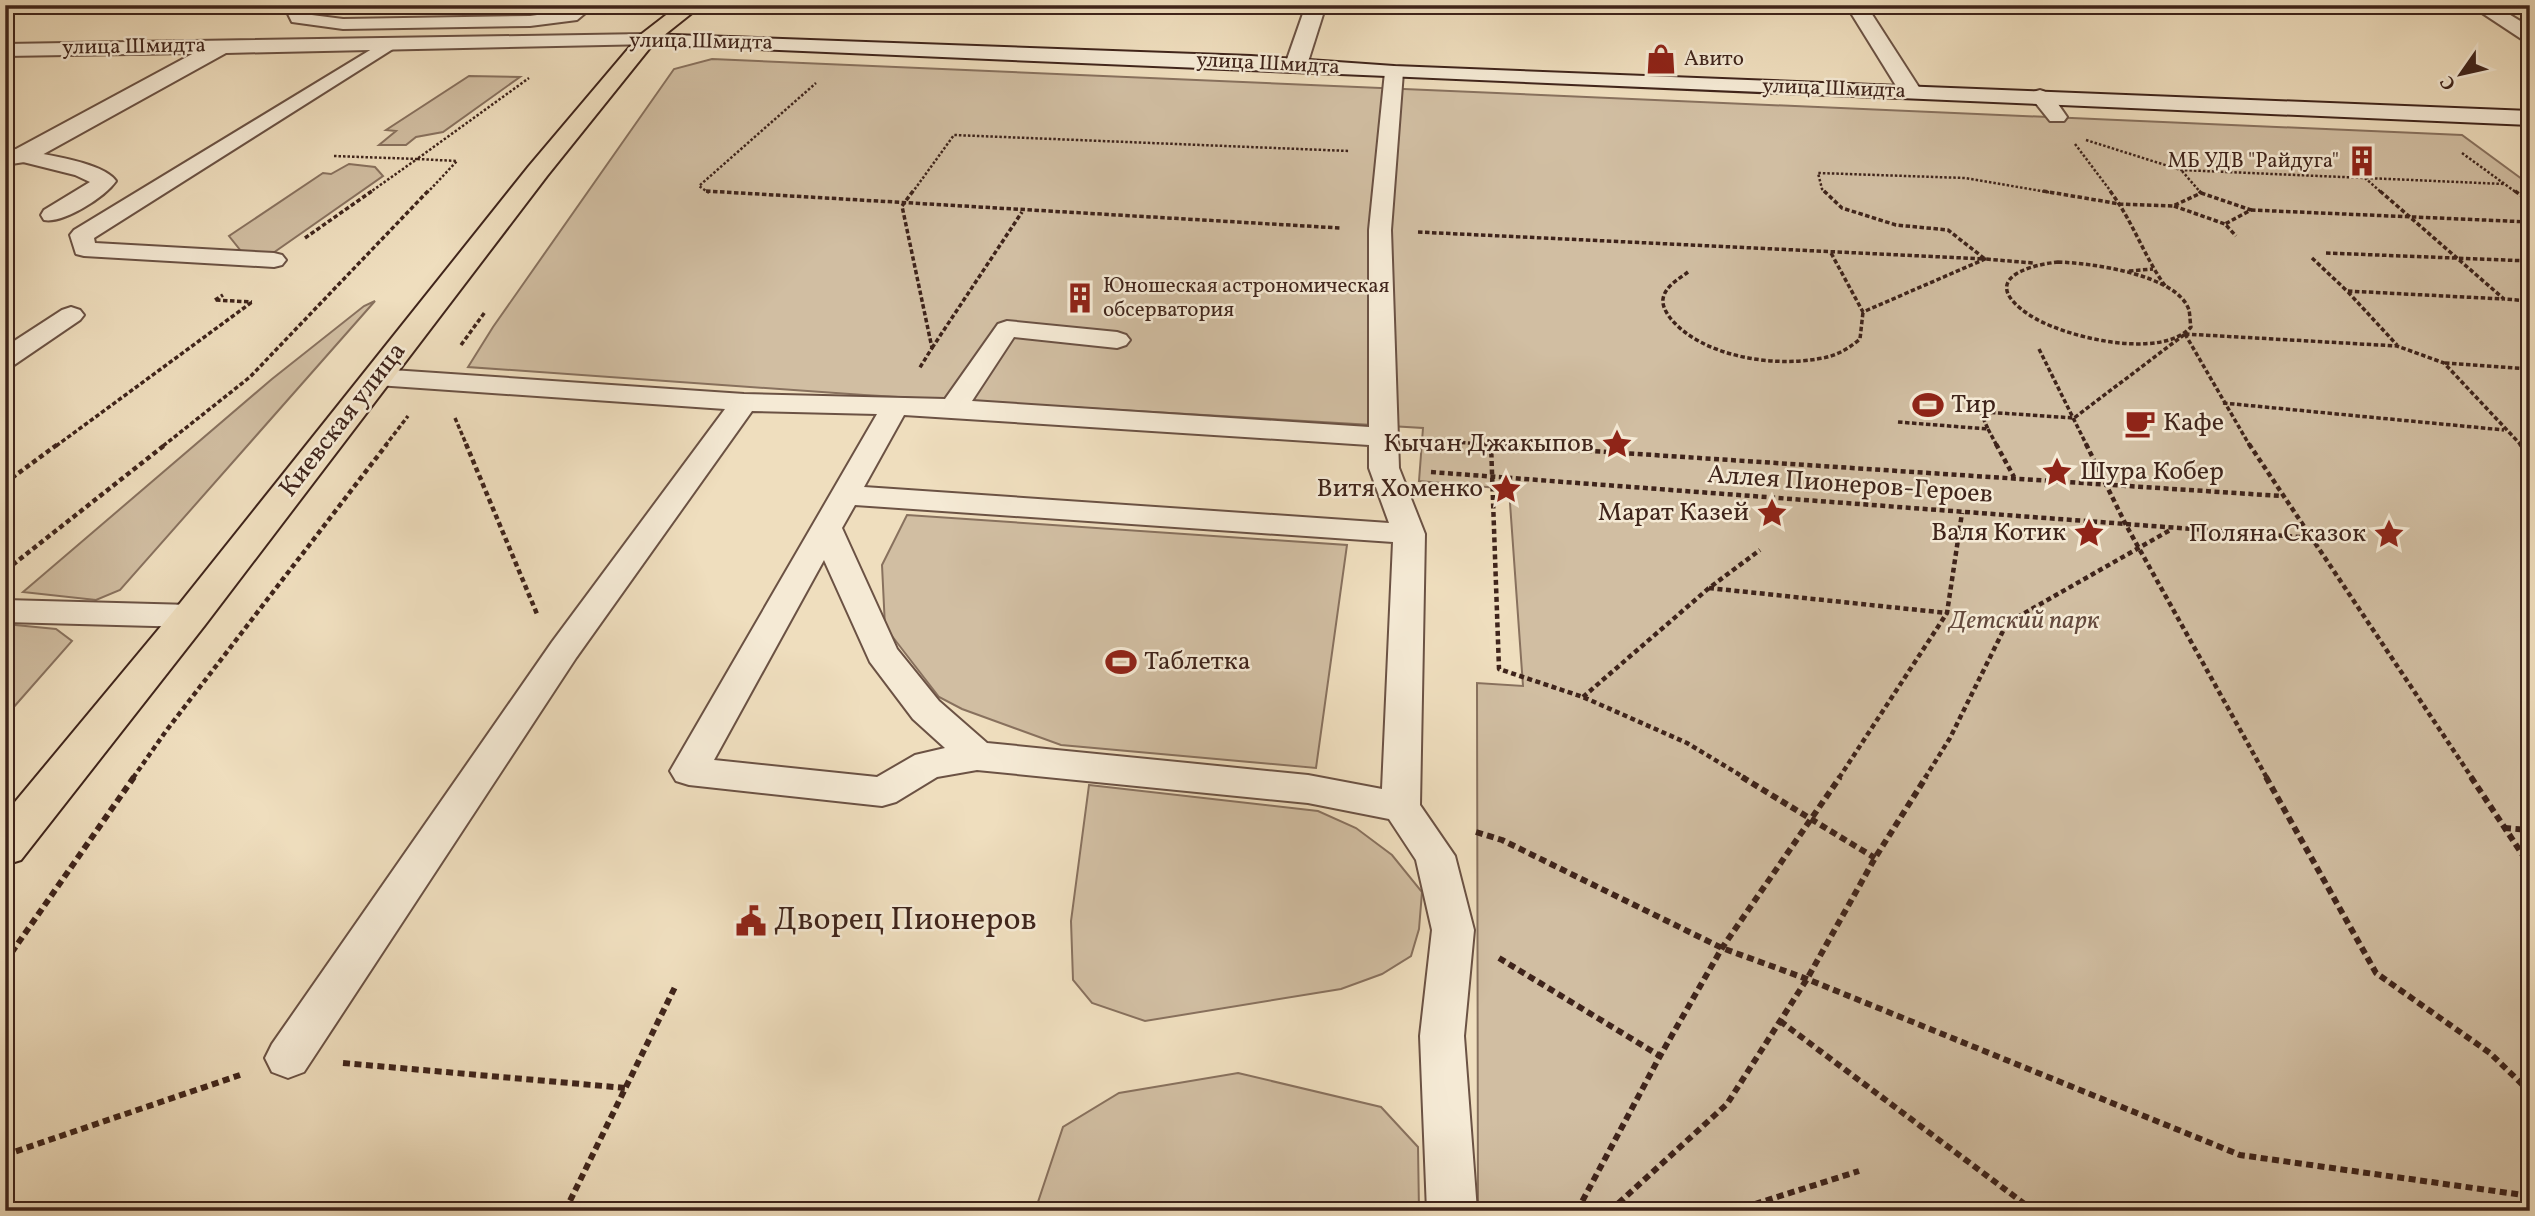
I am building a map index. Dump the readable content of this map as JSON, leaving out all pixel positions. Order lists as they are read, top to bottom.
{
  "streets": {
    "main road": ["улица Шмидта", "Киевская улица"],
    "path": ["Аллея Пионеров-Героев"]
  },
  "crossings": [
    ["улица Шмидта", "Киевская улица"]
  ],
  "parks": ["Детский парк"],
  "places": {
    "shop": ["Авито"],
    "building": ["МБ УДВ \"Райдуга\"", "Юношеская астрономическая обсерватория"],
    "sports": ["Тир", "Таблетка"],
    "cafe": ["Кафе"],
    "place": [
      "Кычан Джакыпов",
      "Шура Кобер",
      "Витя Хоменко",
      "Марат Казей",
      "Валя Котик",
      "Поляна Сказок"
    ],
    "public building": ["Дворец Пионеров"]
  },
  "north": "bottom left"
}
